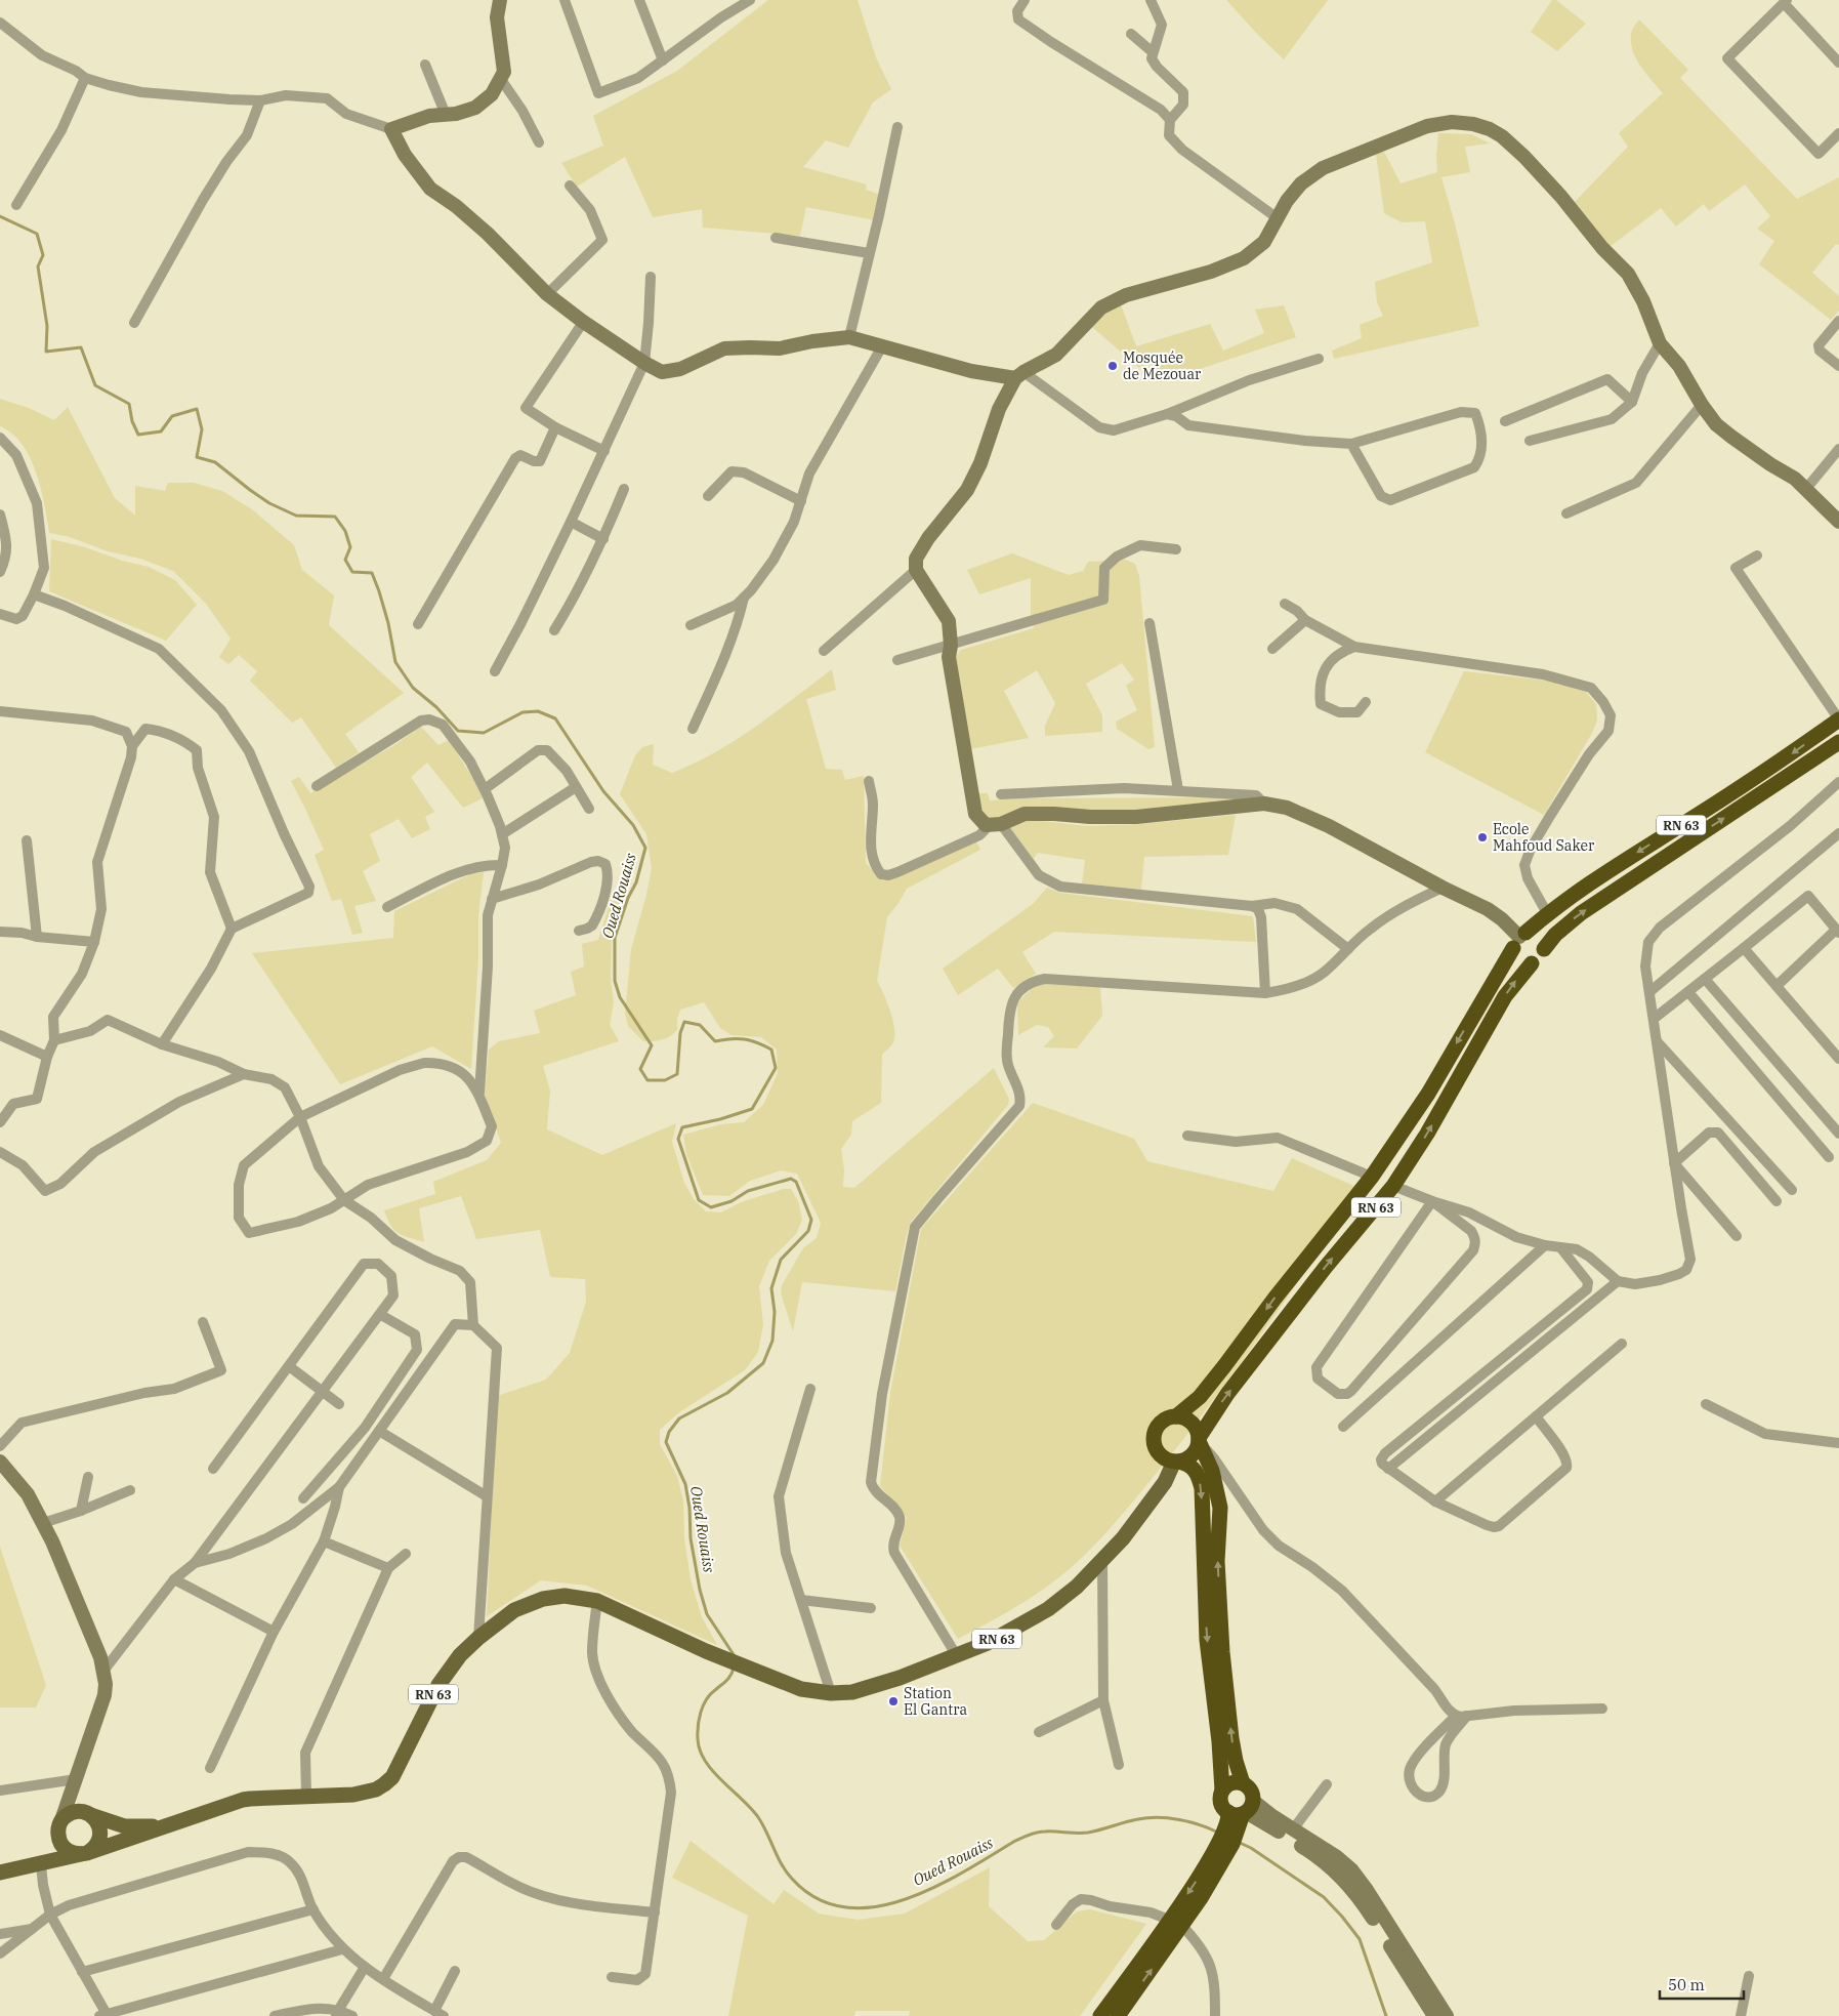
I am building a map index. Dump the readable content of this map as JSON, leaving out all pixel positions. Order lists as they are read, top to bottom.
{
  "streets": {
    "highway": ["RN 63"]
  },
  "water": ["Oued Rouaiss"],
  "places": ["Mosquée de Mezouar", "Ecole Mahfoud Saker", "Station El Gantra"],
  "scale_bar": "50 m"
}
